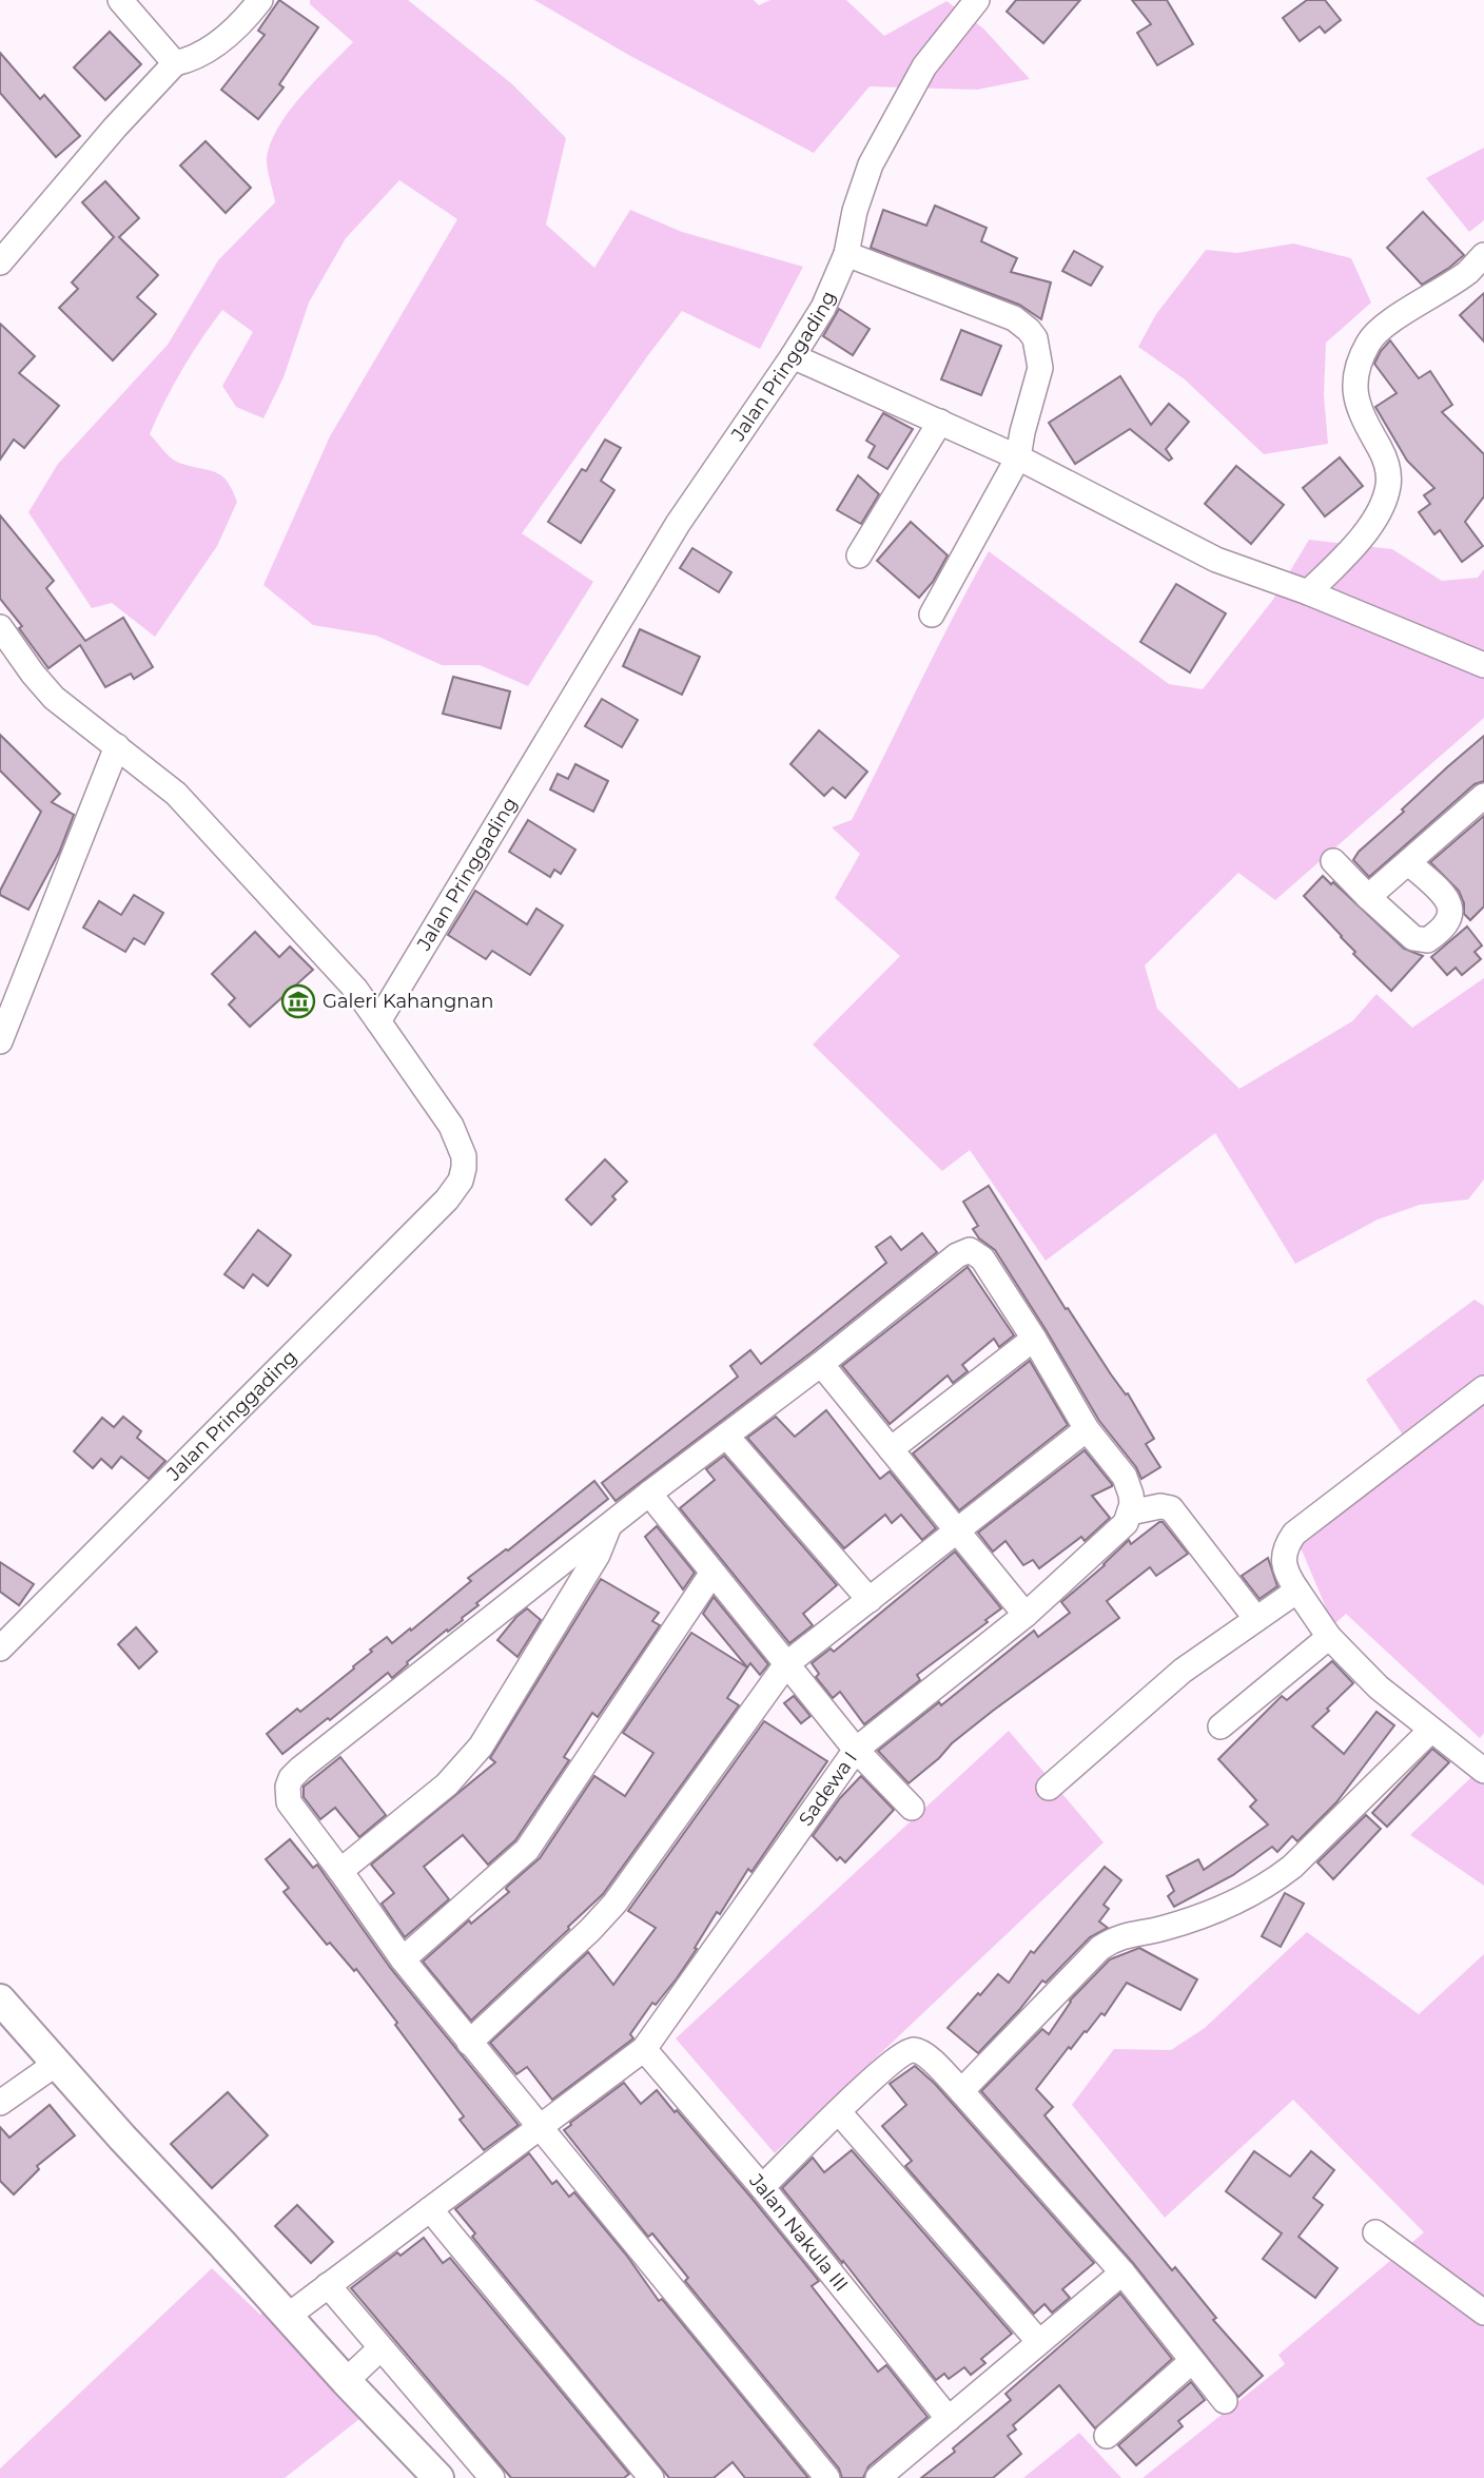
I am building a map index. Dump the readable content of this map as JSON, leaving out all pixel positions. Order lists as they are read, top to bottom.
{
  "streets": {
    "street": ["Jalan Pringgading", "Sadewa I", "Jalan Nakula III"]
  },
  "crossings": [
    ["Sadewa I", "Jalan Nakula III"]
  ],
  "places": {
    "museum": ["Galeri Kahangnan"]
  }
}
